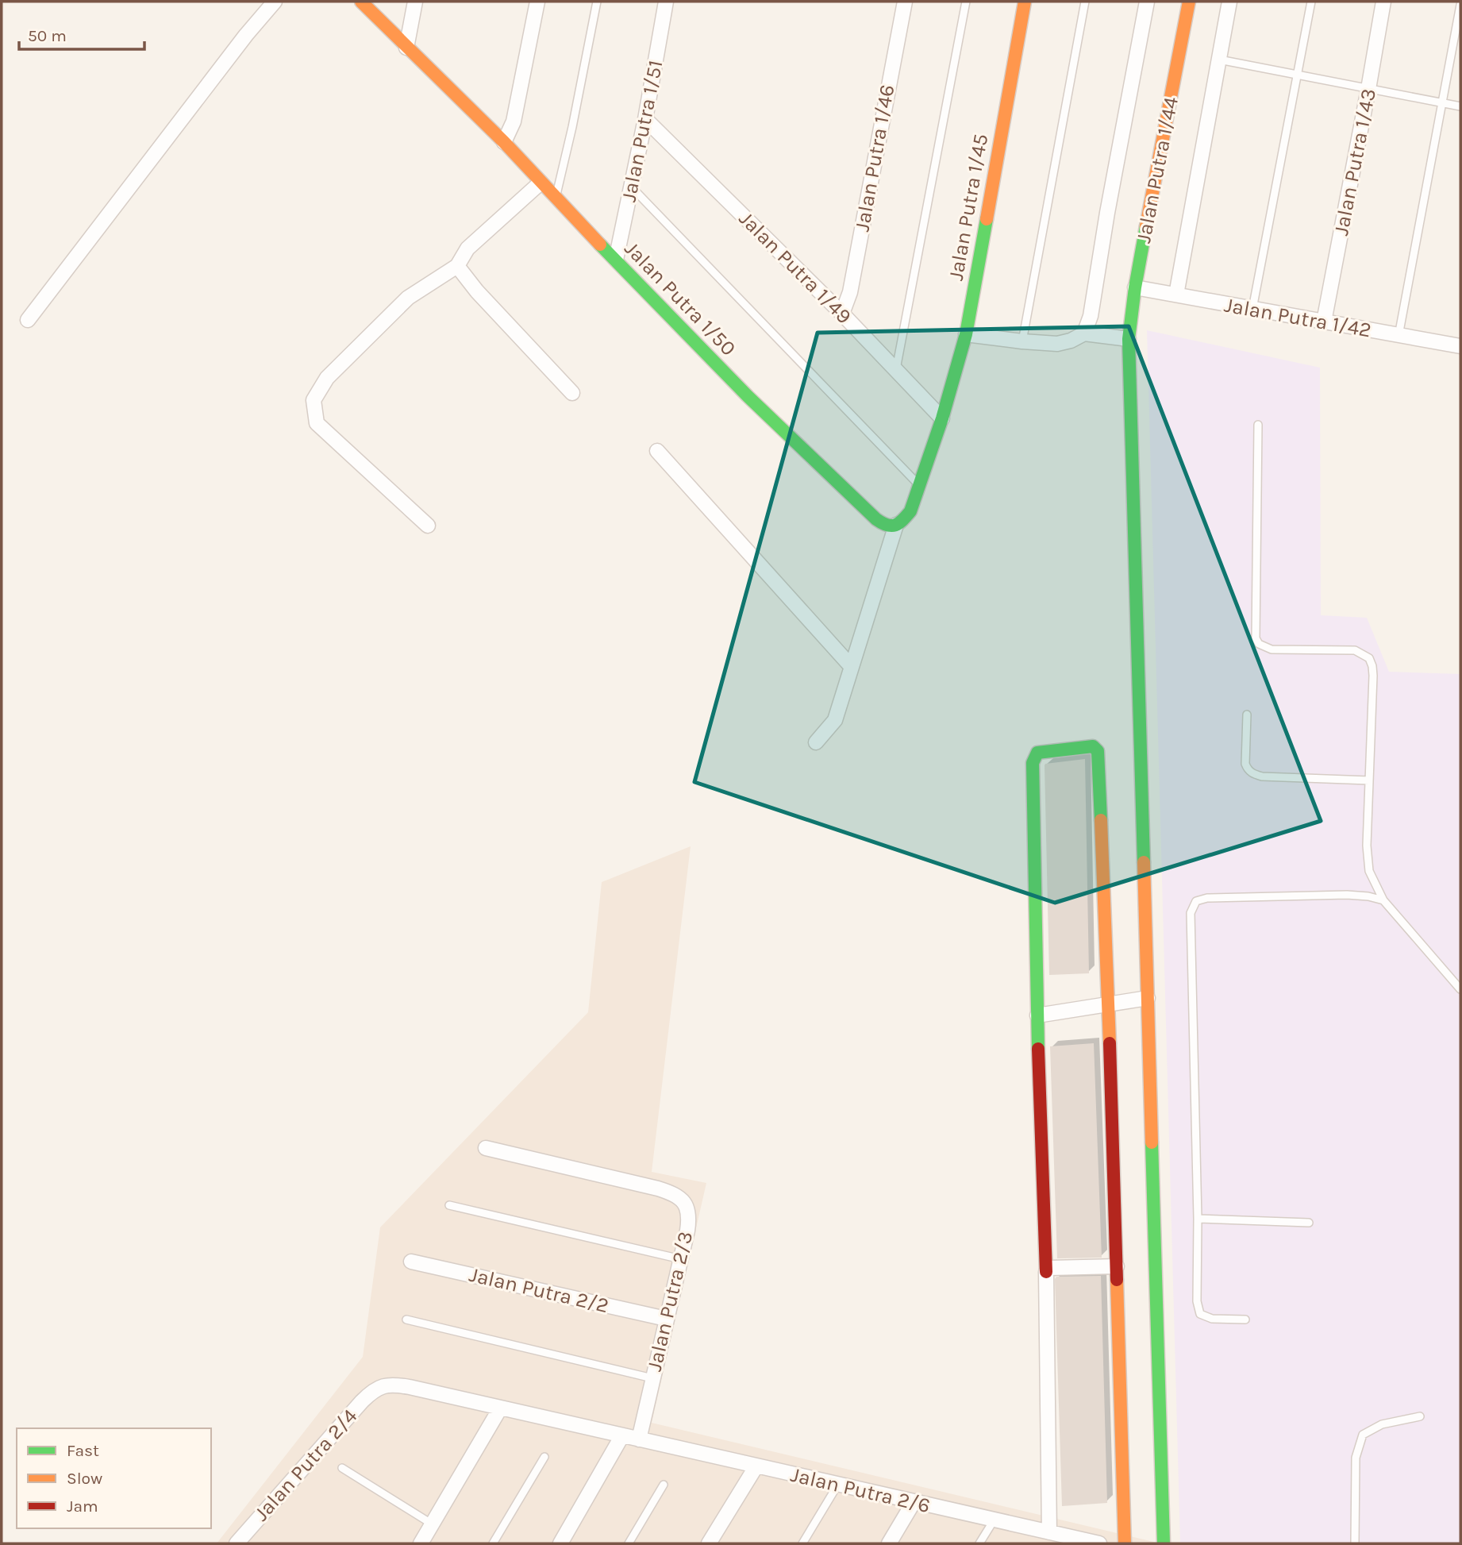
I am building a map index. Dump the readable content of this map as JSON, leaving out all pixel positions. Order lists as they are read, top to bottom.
{
  "streets": {
    "street": [
      "Jalan Putra 1/51",
      "Jalan Putra 1/46",
      "Jalan Putra 1/43",
      "Jalan Putra 1/44",
      "Jalan Putra 1/45",
      "Jalan Putra 1/49",
      "Jalan Putra 1/50",
      "Jalan Putra 1/42",
      "Jalan Putra 2/2",
      "Jalan Putra 2/3",
      "Jalan Putra 2/4",
      "Jalan Putra 2/6"
    ]
  },
  "crossings": [
    ["Jalan Putra 1/51", "Jalan Putra 1/49"],
    ["Jalan Putra 1/51", "Jalan Putra 1/50"],
    ["Jalan Putra 1/46", "Jalan Putra 1/49"],
    ["Jalan Putra 1/43", "Jalan Putra 1/42"],
    ["Jalan Putra 1/44", "Jalan Putra 1/42"],
    ["Jalan Putra 1/45", "Jalan Putra 1/49"],
    ["Jalan Putra 2/2", "Jalan Putra 2/3"],
    ["Jalan Putra 2/3", "Jalan Putra 2/6"],
    ["Jalan Putra 2/4", "Jalan Putra 2/6"]
  ],
  "legend": ["Fast", "Slow", "Jam"],
  "scale_bar": "50 m"
}
